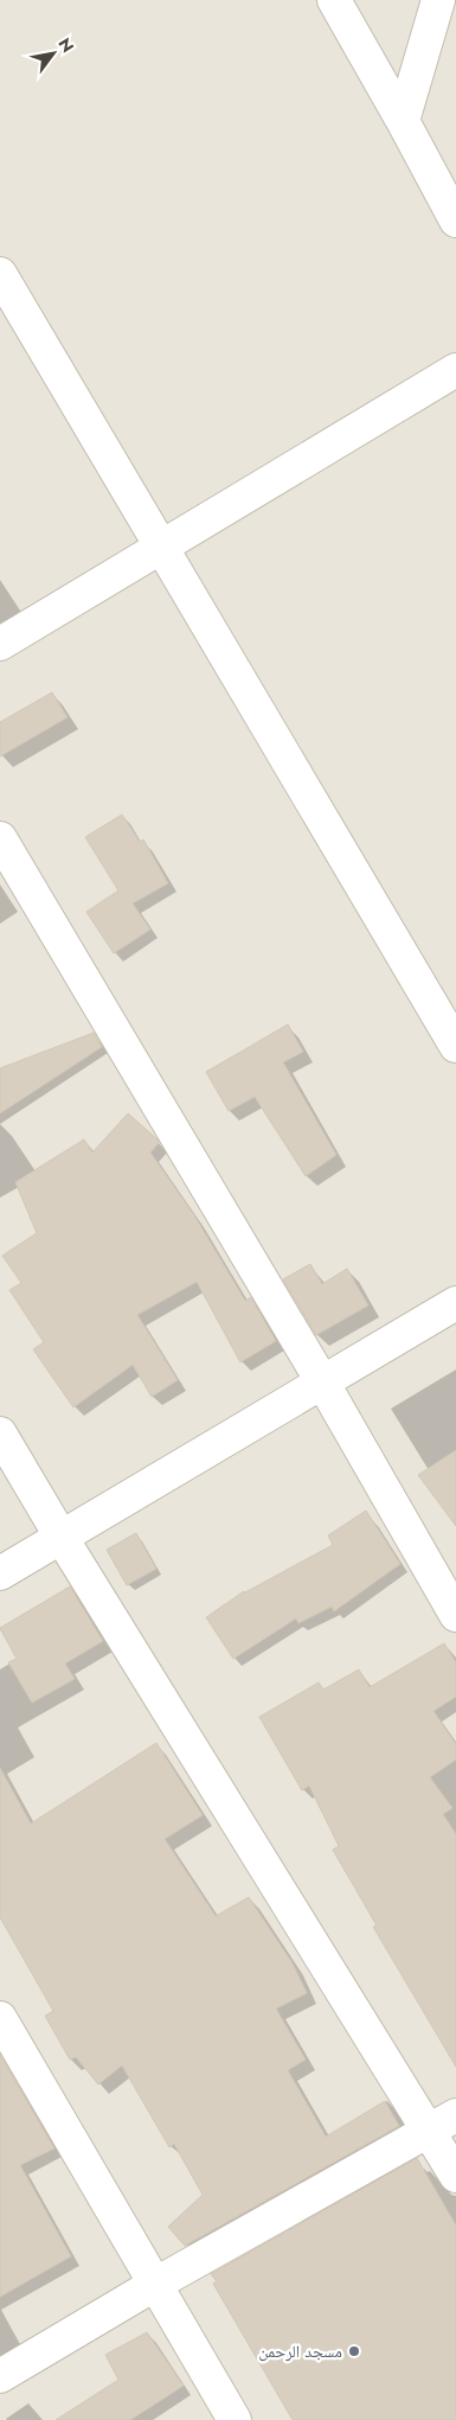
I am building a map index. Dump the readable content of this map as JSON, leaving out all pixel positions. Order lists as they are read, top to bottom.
{
  "places": ["مسجد الرحمن"],
  "north": "top right"
}
